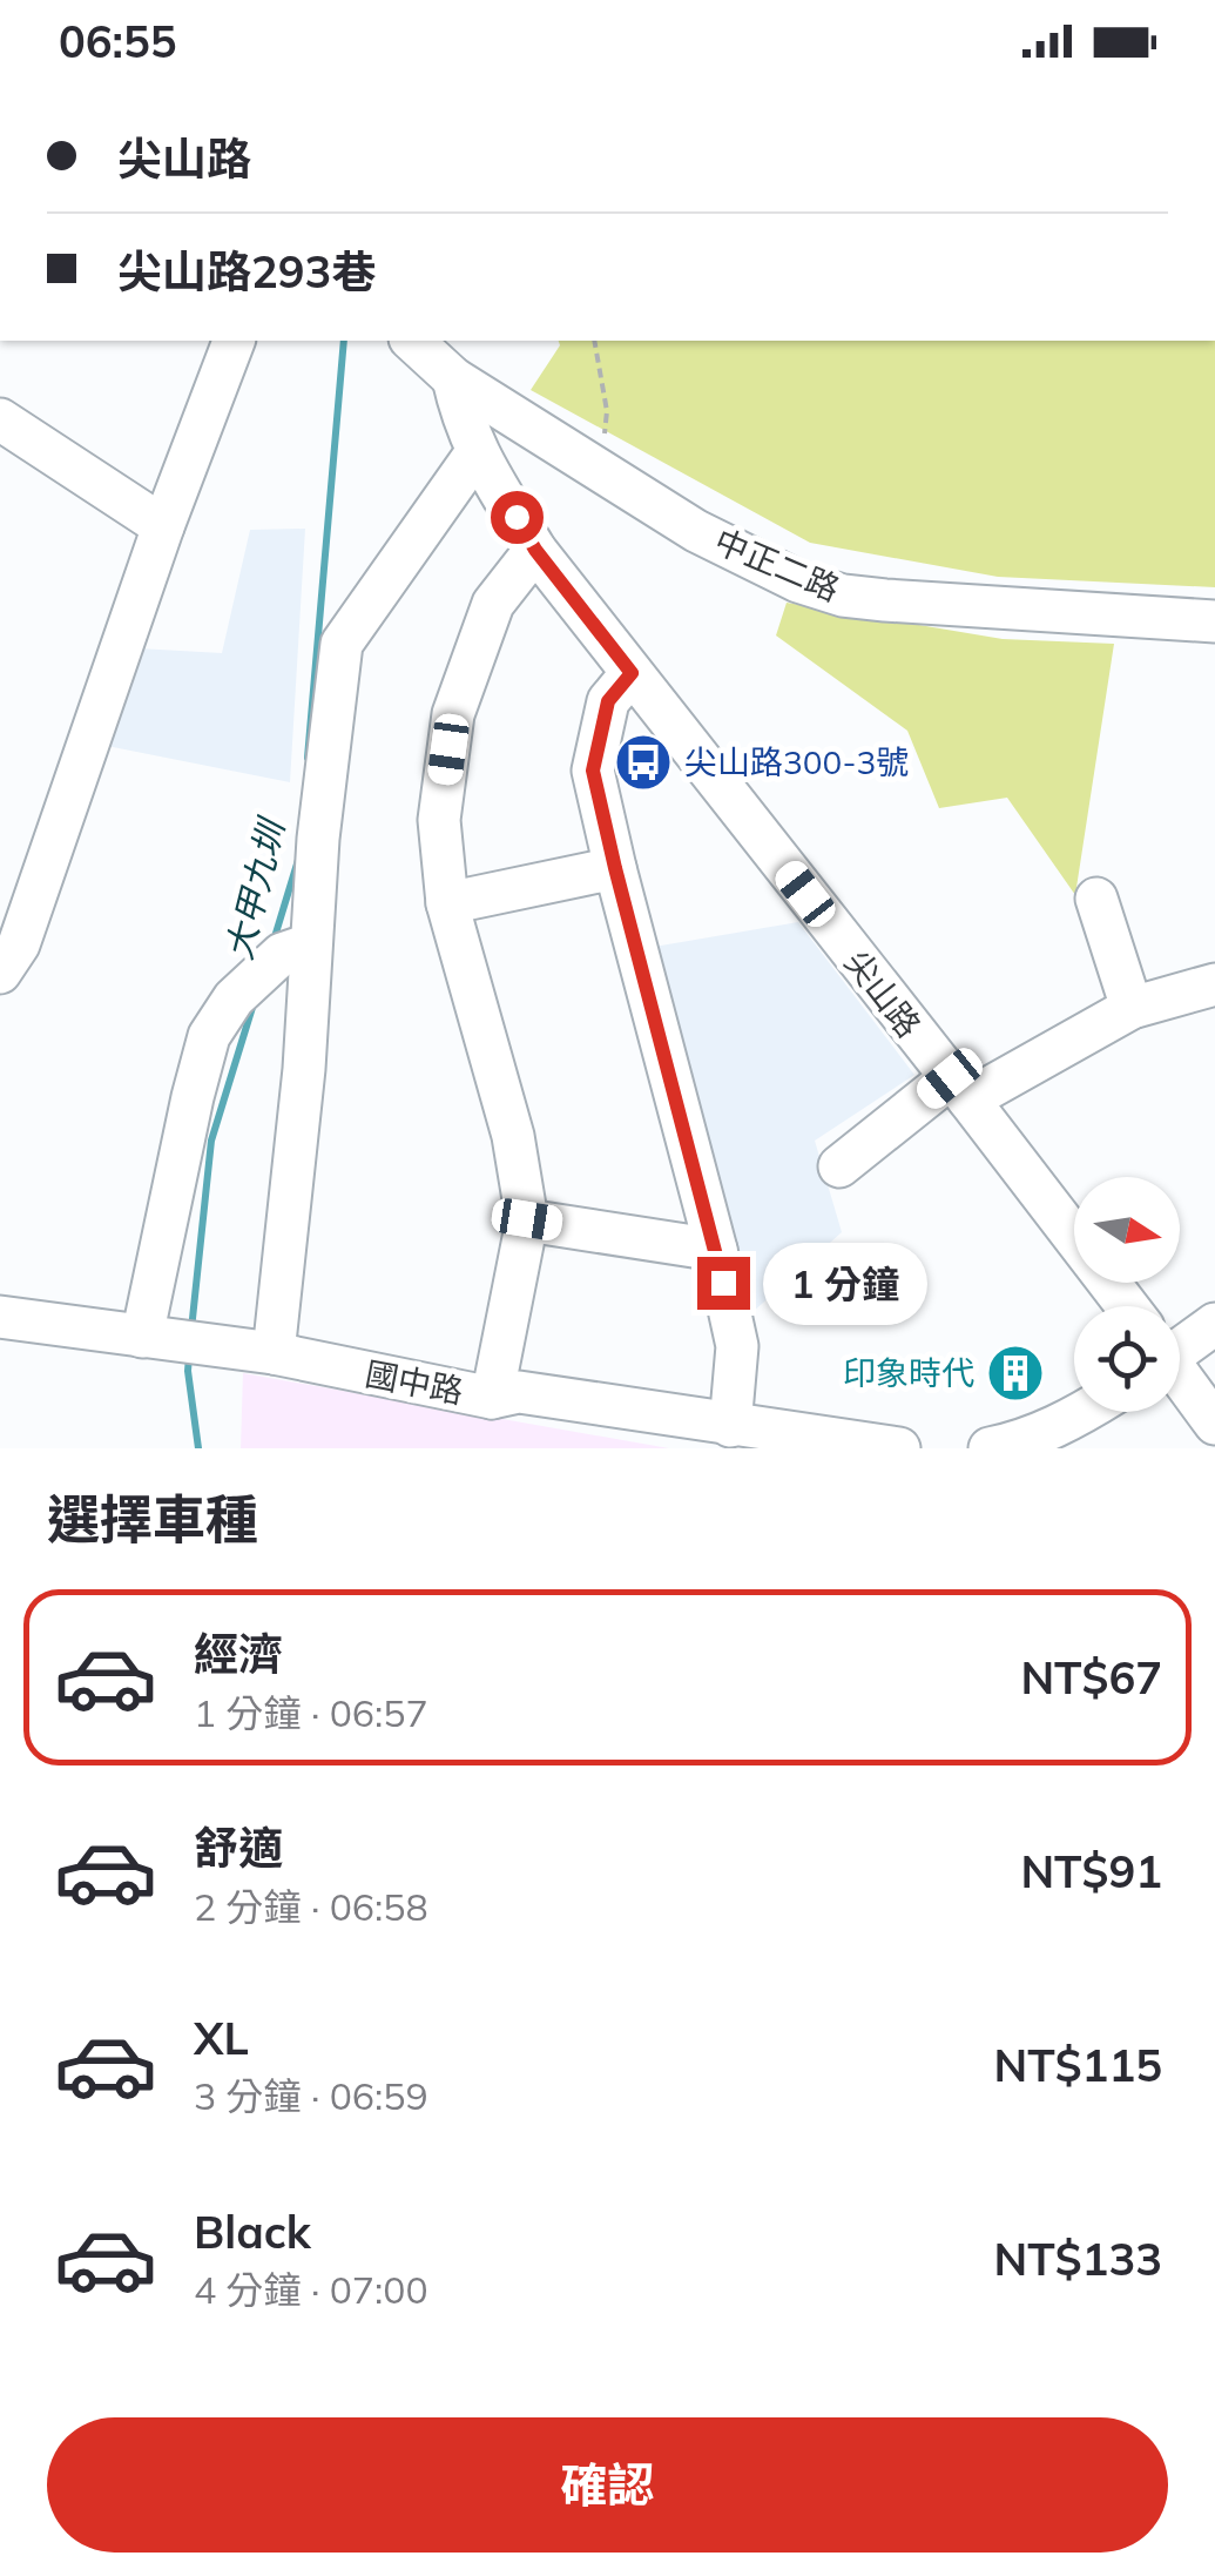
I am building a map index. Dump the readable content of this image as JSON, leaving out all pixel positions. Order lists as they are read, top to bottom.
{
  "streets": {
    "street": ["中正二路", "尖山路", "國中路"]
  },
  "crossings": [
    ["中正二路", "尖山路"]
  ],
  "water": ["大甲九圳"],
  "places": {
    "bus stop": ["尖山路300-3號"],
    "building": ["印象時代"]
  },
  "north": "right",
  "page": {
    "status": "06:55",
    "banner": ["尖山路", "尖山路293巷"],
    "bubble": "1 分鐘",
    "heading": "選擇車種",
    "list": [
      {
        "name": "經濟",
        "note": "1 分鐘 · 06:57",
        "value": "NT$67"
      },
      {
        "name": "舒適",
        "note": "2 分鐘 · 06:58",
        "value": "NT$91"
      },
      {
        "name": "XL",
        "note": "3 分鐘 · 06:59",
        "value": "NT$115"
      },
      {
        "name": "Black",
        "note": "4 分鐘 · 07:00",
        "value": "NT$133"
      }
    ],
    "buttons": "確認"
  }
}
